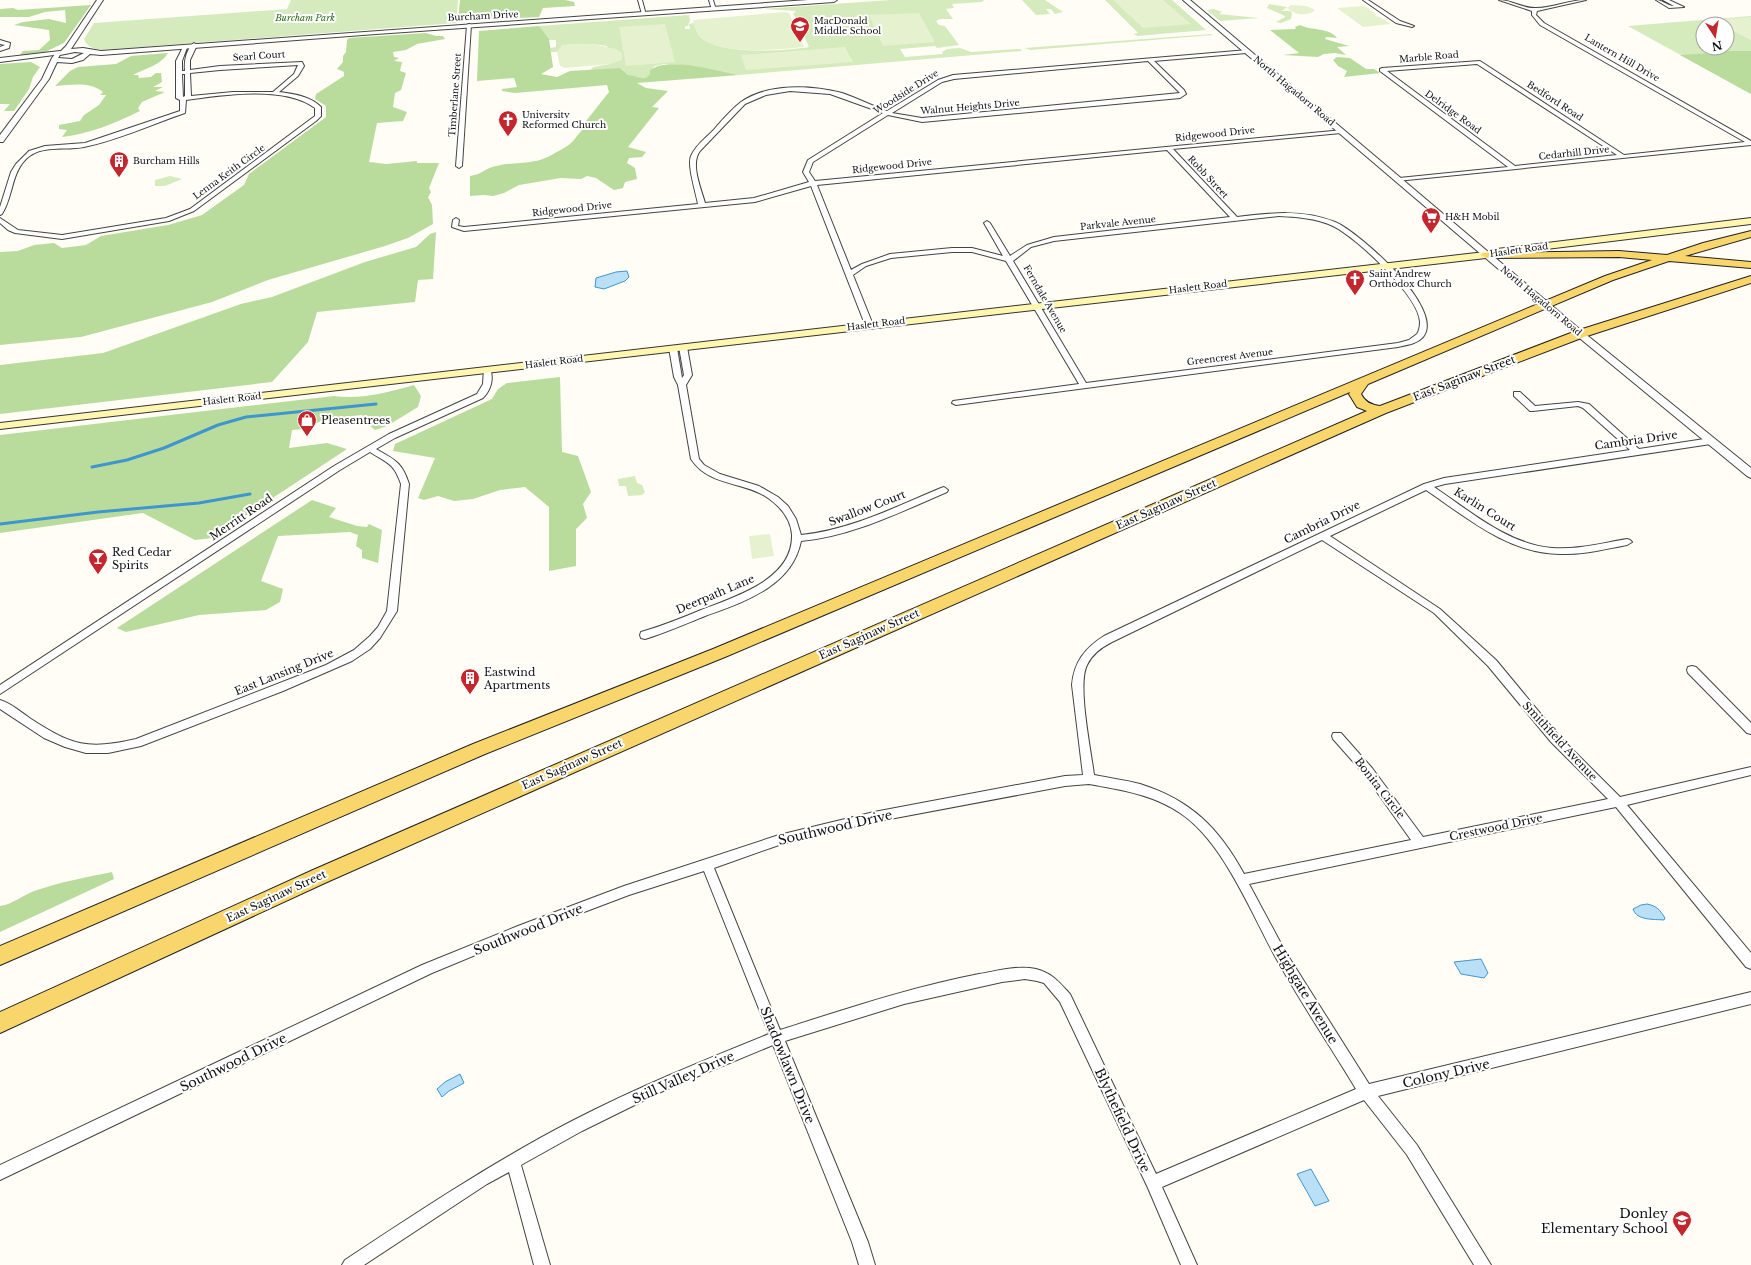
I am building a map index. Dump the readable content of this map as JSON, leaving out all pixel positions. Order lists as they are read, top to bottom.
{
  "streets": {
    "main road": ["Haslett Road", "East Saginaw Street"],
    "street": [
      "Burcham Drive",
      "Searl Court",
      "Marble Road",
      "Lantern Hill Drive",
      "North Hagadorn Road",
      "Woodside Drive",
      "Timberlane Street",
      "Bedford Road",
      "Walnut Heights Drive",
      "Delridge Road",
      "Ridgewood Drive",
      "Cedarhill Drive",
      "Lenna Keith Circle",
      "Robb Street",
      "Parkvale Avenue",
      "Ferndale Avenue",
      "Greencrest Avenue",
      "Cambria Drive",
      "Swallow Court",
      "Karlin Court",
      "Merritt Road",
      "Deerpath Lane",
      "East Lansing Drive",
      "Smithfield Avenue",
      "Bonita Circle",
      "Southwood Drive",
      "Crestwood Drive",
      "Highgate Avenue",
      "Shadowlawn Drive",
      "Colony Drive",
      "Still Valley Drive",
      "Blythefield Drive"
    ]
  },
  "crossings": [
    ["Burcham Drive", "Timberlane Street"],
    ["Searl Court", "Lenna Keith Circle"],
    ["Marble Road", "Bedford Road"],
    ["Marble Road", "Delridge Road"],
    ["Lantern Hill Drive", "Cedarhill Drive"],
    ["North Hagadorn Road", "Woodside Drive"],
    ["North Hagadorn Road", "Ridgewood Drive"],
    ["North Hagadorn Road", "Cedarhill Drive"],
    ["North Hagadorn Road", "Haslett Road"],
    ["North Hagadorn Road", "East Saginaw Street"],
    ["North Hagadorn Road", "Cambria Drive"],
    ["Woodside Drive", "Walnut Heights Drive"],
    ["Woodside Drive", "Ridgewood Drive"],
    ["Woodside Drive", "Haslett Road"],
    ["Bedford Road", "Cedarhill Drive"],
    ["Walnut Heights Drive", "Ridgewood Drive"],
    ["Delridge Road", "Cedarhill Drive"],
    ["Ridgewood Drive", "Robb Street"],
    ["Robb Street", "Parkvale Avenue"],
    ["Parkvale Avenue", "Haslett Road"],
    ["Parkvale Avenue", "Ferndale Avenue"],
    ["Parkvale Avenue", "Greencrest Avenue"],
    ["Haslett Road", "Ferndale Avenue"],
    ["Haslett Road", "Greencrest Avenue"],
    ["Haslett Road", "Merritt Road"],
    ["Ferndale Avenue", "Greencrest Avenue"],
    ["Cambria Drive", "Karlin Court"],
    ["Cambria Drive", "Smithfield Avenue"],
    ["Cambria Drive", "Southwood Drive"],
    ["Cambria Drive", "Highgate Avenue"],
    ["Swallow Court", "Deerpath Lane"],
    ["Merritt Road", "East Lansing Drive"],
    ["Smithfield Avenue", "Crestwood Drive"],
    ["Bonita Circle", "Crestwood Drive"],
    ["Southwood Drive", "Highgate Avenue"],
    ["Southwood Drive", "Shadowlawn Drive"],
    ["Crestwood Drive", "Highgate Avenue"],
    ["Highgate Avenue", "Colony Drive"],
    ["Shadowlawn Drive", "Still Valley Drive"],
    ["Colony Drive", "Blythefield Drive"],
    ["Still Valley Drive", "Blythefield Drive"]
  ],
  "parks": ["Burcham Park"],
  "places": {
    "school or university": ["MacDonald Middle School", "Donley Elementary School"],
    "church": ["University Reformed Church", "Saint Andrew Orthodox Church"],
    "building": ["Burcham Hills", "Eastwind Apartments"],
    "supermarket": ["H&H Mobil"],
    "shop": ["Pleasentrees"],
    "bar": ["Red Cedar Spirits"]
  },
  "north": "bottom"
}
